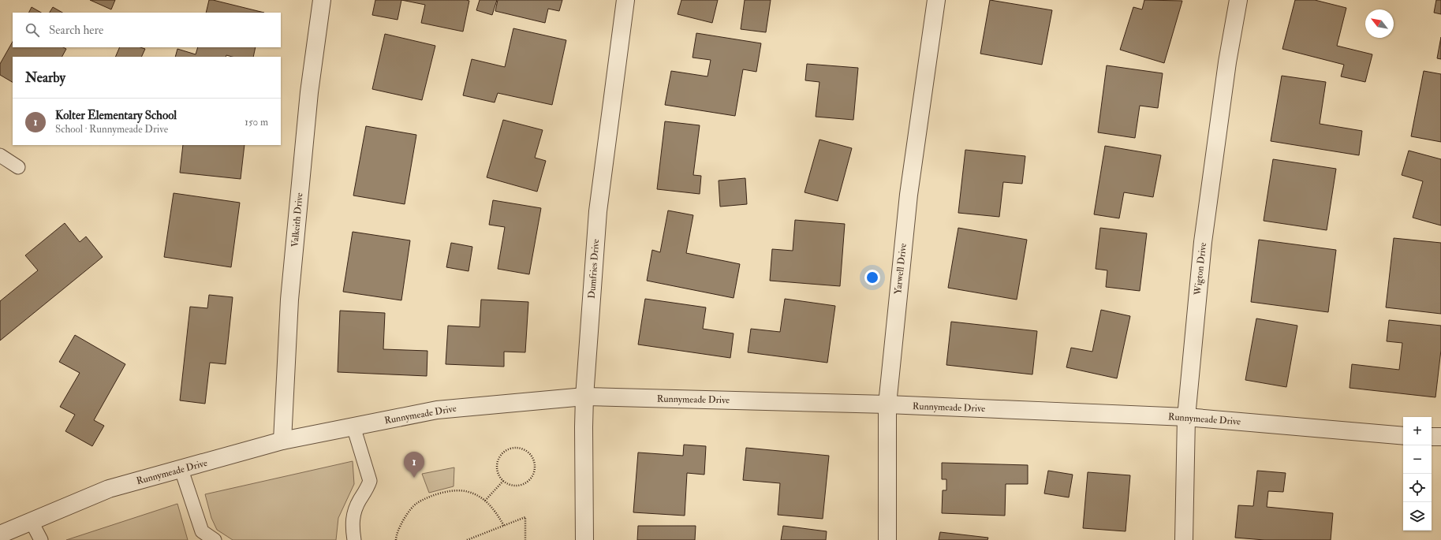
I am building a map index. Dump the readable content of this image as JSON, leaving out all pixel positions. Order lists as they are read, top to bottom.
{
  "streets": {
    "street": [
      "Valkeith Drive",
      "Dumfries Drive",
      "Yarwell Drive",
      "Wigton Drive",
      "Runnymeade Drive"
    ]
  },
  "crossings": [
    ["Valkeith Drive", "Runnymeade Drive"],
    ["Dumfries Drive", "Runnymeade Drive"],
    ["Yarwell Drive", "Runnymeade Drive"],
    ["Wigton Drive", "Runnymeade Drive"]
  ],
  "north": "top left",
  "page": {
    "search": "Search here",
    "heading": "Nearby",
    "list": [
      {
        "mark": "1",
        "name": "Kolter Elementary School",
        "note": "School · Runnymeade Drive",
        "value": "150 m"
      }
    ],
    "map_buttons": ["+", "−"],
    "pins": "1"
  }
}
